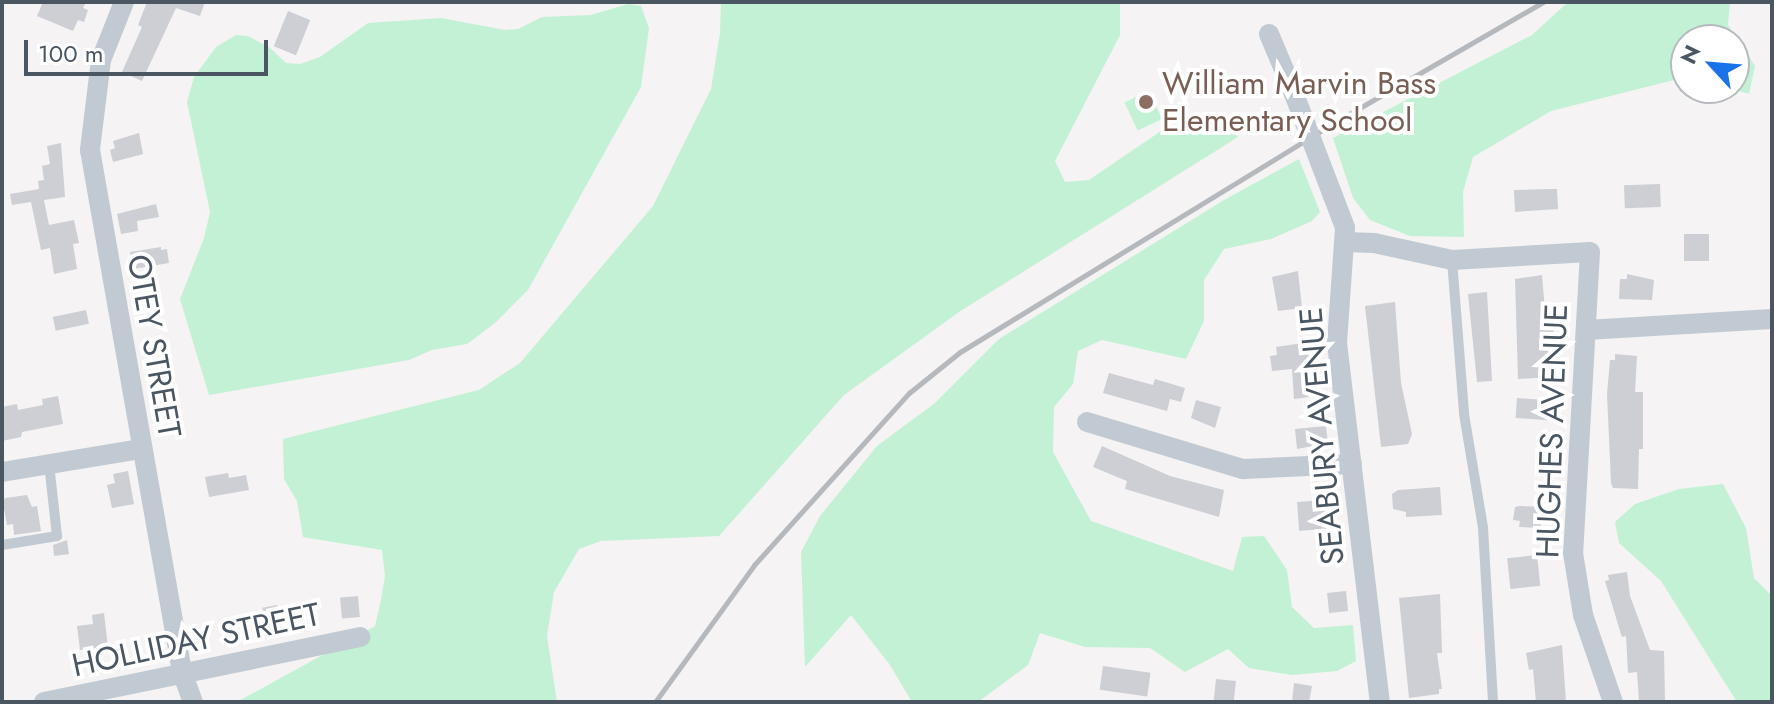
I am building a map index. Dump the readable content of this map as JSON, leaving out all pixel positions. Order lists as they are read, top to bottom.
{
  "streets": {
    "street": [
      "OTEY STREET",
      "HUGHES AVENUE",
      "SEABURY AVENUE",
      "HOLLIDAY STREET"
    ]
  },
  "crossings": [
    ["OTEY STREET", "HOLLIDAY STREET"]
  ],
  "places": ["William Marvin Bass Elementary School"],
  "scale_bar": "100 m",
  "north": "top left"
}
